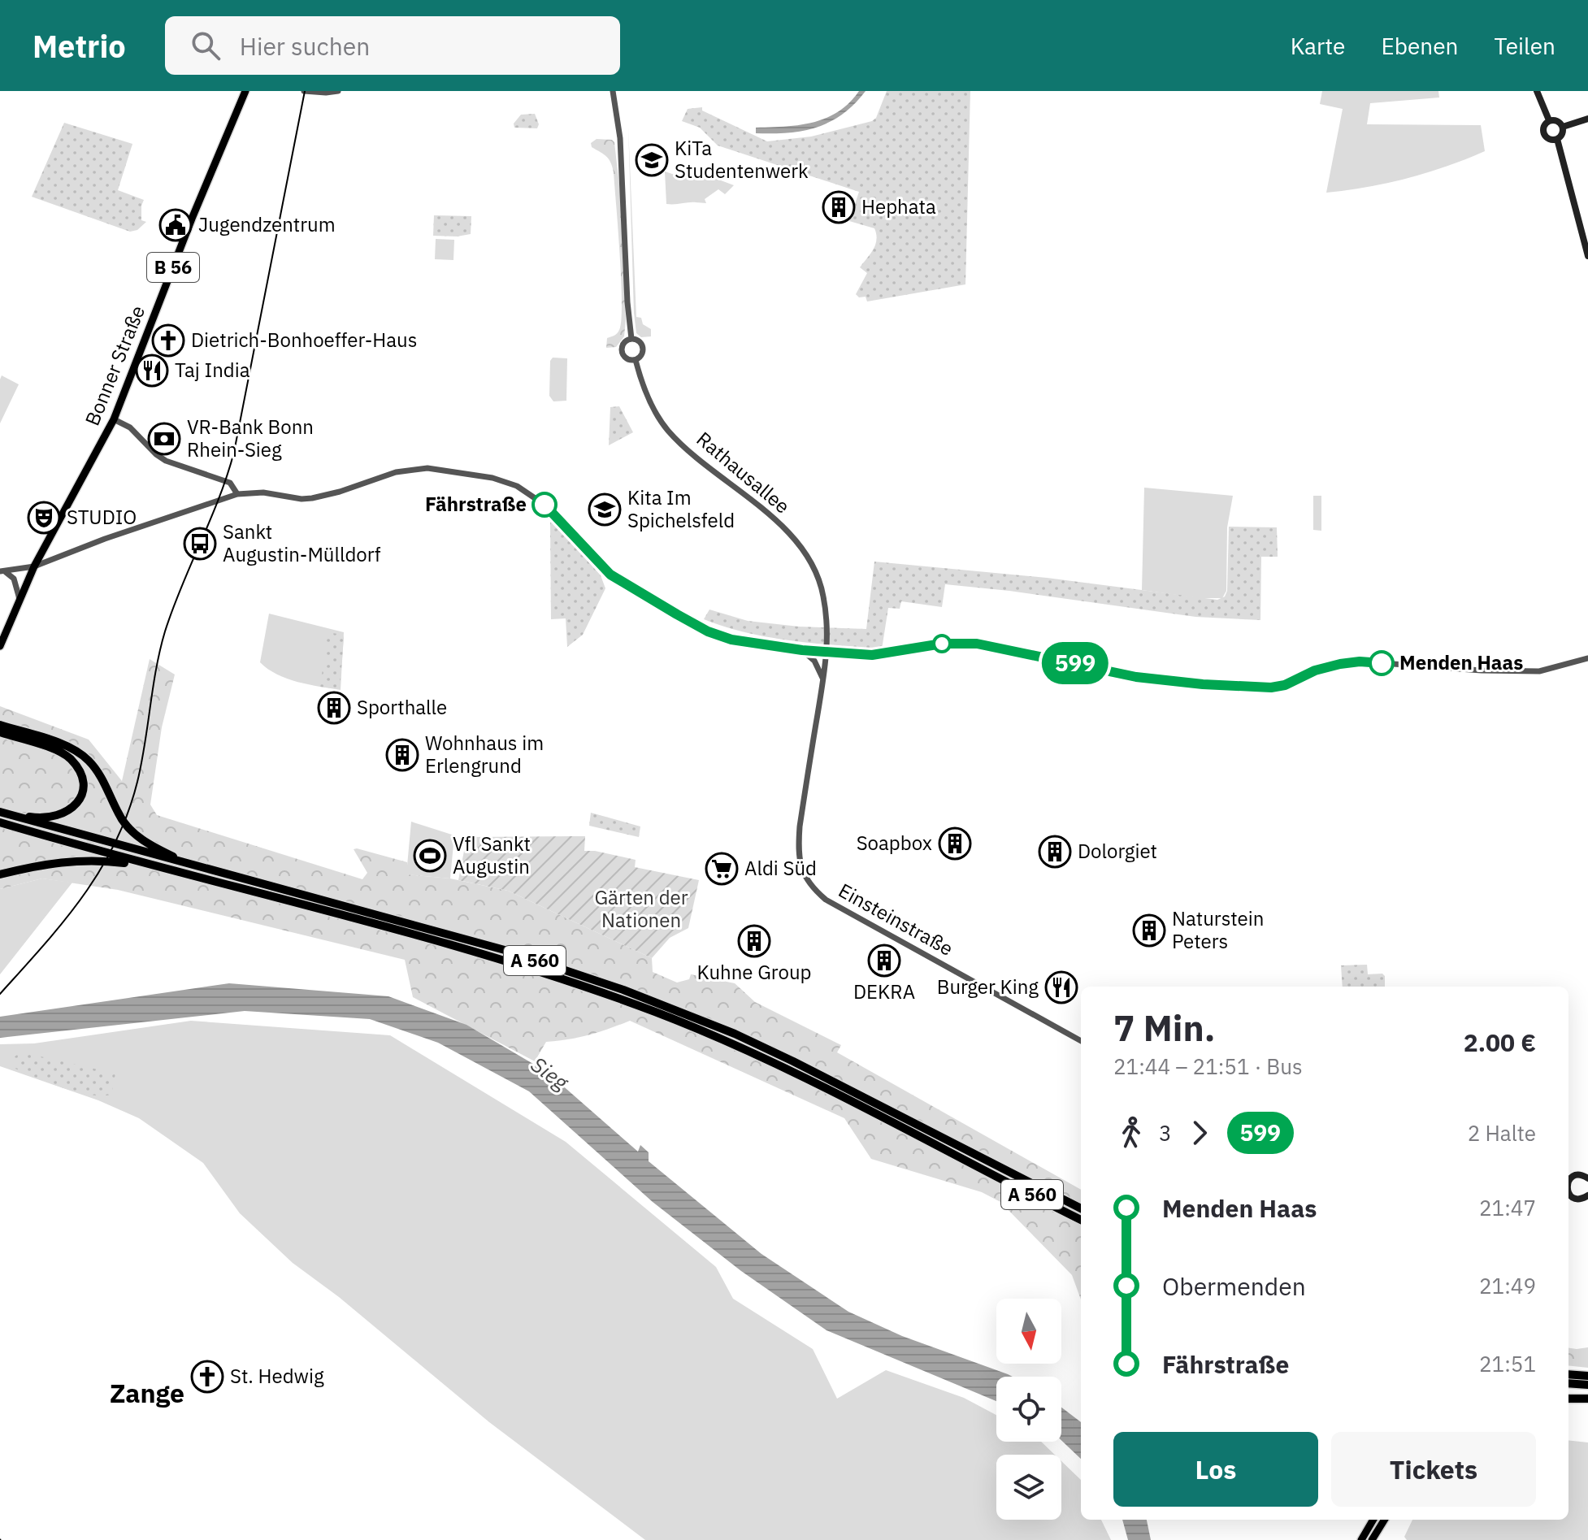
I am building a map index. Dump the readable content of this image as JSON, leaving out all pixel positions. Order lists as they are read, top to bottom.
{
  "streets": {
    "highway": ["A 560"],
    "main road": ["B 56", "Bonner Straße"],
    "street": ["Rathausallee", "Einsteinstraße"]
  },
  "crossings": [
    ["Rathausallee", "Einsteinstraße"]
  ],
  "districts": ["Zange"],
  "water": ["Sieg"],
  "parks": ["Gärten der Nationen"],
  "places": {
    "school or university": ["KiTa Studentenwerk", "Kita Im Spichelsfeld"],
    "building": [
      "Hephata",
      "Sporthalle",
      "Wohnhaus im Erlengrund",
      "Soapbox",
      "Dolorgiet",
      "Naturstein Peters",
      "Kuhne Group",
      "DEKRA"
    ],
    "public building": ["Jugendzentrum"],
    "church": ["Dietrich-Bonhoeffer-Haus", "St. Hedwig"],
    "restaurant": ["Taj India", "Burger King"],
    "bank": ["VR-Bank Bonn Rhein-Sieg"],
    "other": ["Fährstraße", "Menden Haas"],
    "theatre": ["STUDIO"],
    "bus stop": ["Sankt Augustin-Mülldorf"],
    "sports": ["Vfl Sankt Augustin"],
    "supermarket": ["Aldi Süd"]
  },
  "lines": ["bus line 599"],
  "north": "bottom",
  "page": {
    "header": "Metrio",
    "search": "Hier suchen",
    "nav": ["Karte", "Ebenen", "Teilen"],
    "on_map": "599",
    "heading": ["7 Min.", "21:44 – 21:51 · Bus", "2.00 €"],
    "legs": ["3", "599", "2 Halte"],
    "list": [
      {
        "name": "Menden Haas",
        "value": "21:47"
      },
      {
        "name": "Obermenden",
        "value": "21:49"
      },
      {
        "name": "Fährstraße",
        "value": "21:51"
      }
    ],
    "buttons": ["Los", "Tickets"]
  }
}
